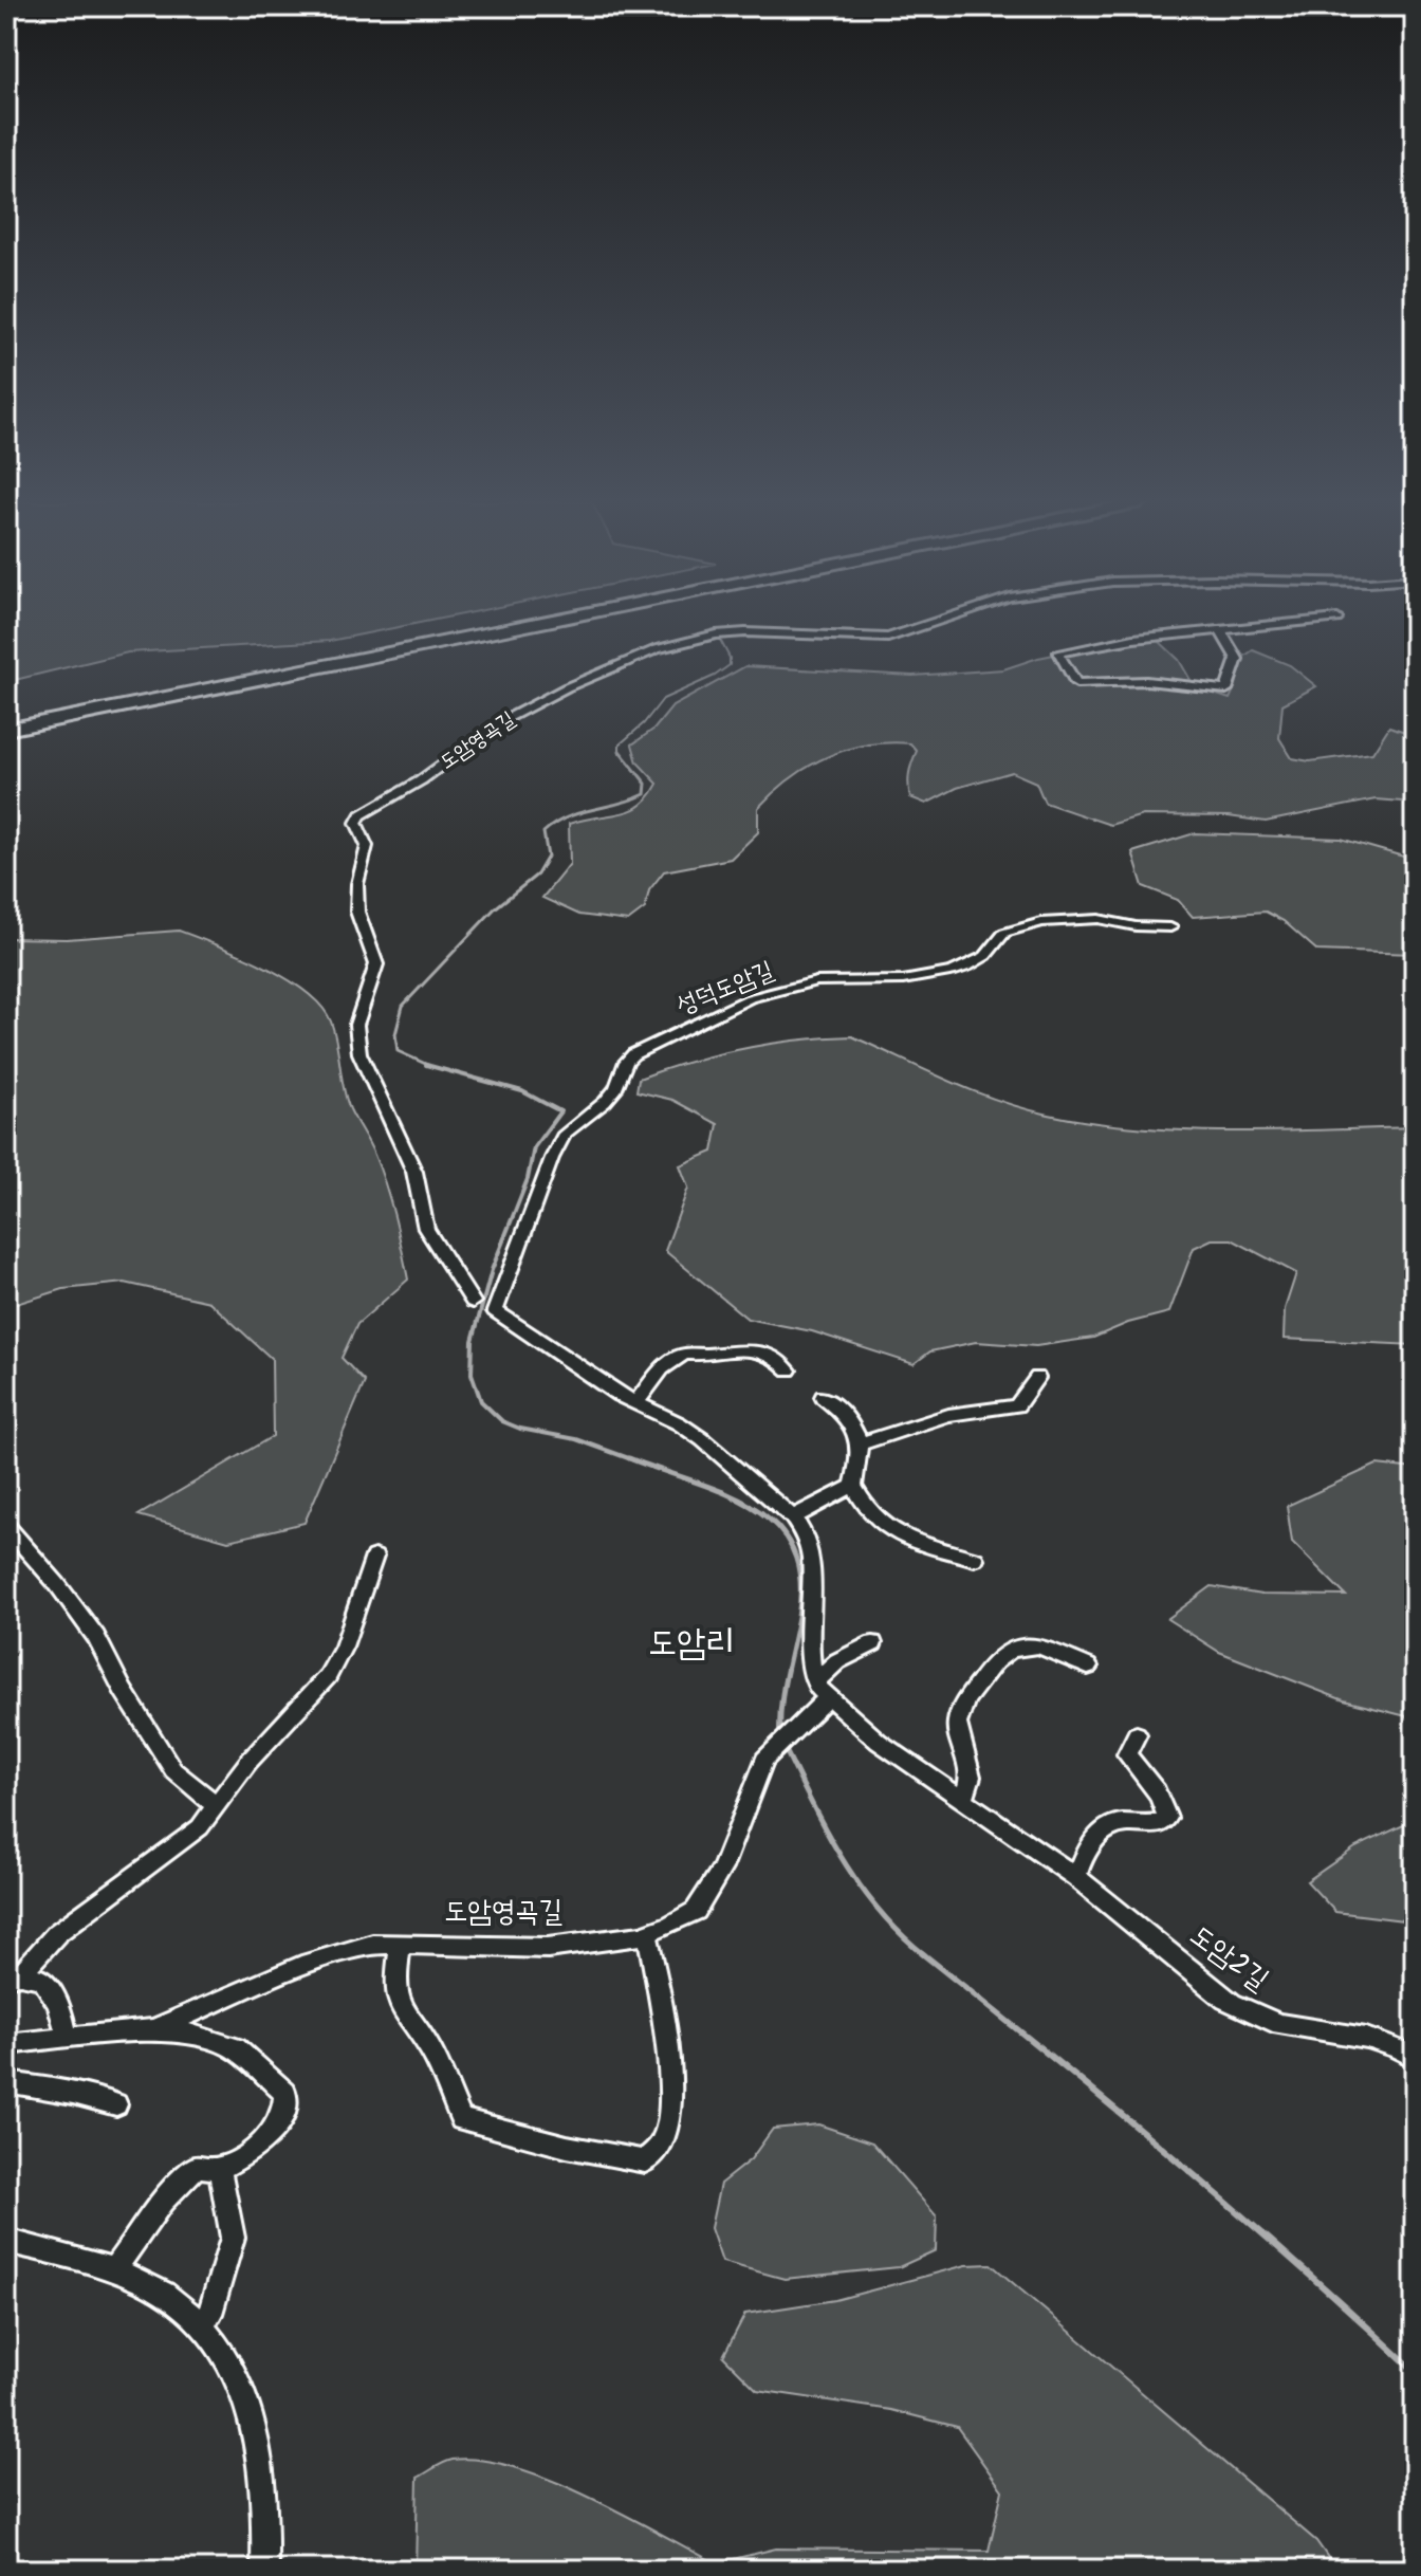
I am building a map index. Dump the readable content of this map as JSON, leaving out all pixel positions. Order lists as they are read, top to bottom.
{
  "streets": {
    "street": ["도암영곡길", "성덕도암길", "도암2길"]
  },
  "crossings": [
    ["도암영곡길", "도암2길"]
  ],
  "districts": ["도암리"]
}
